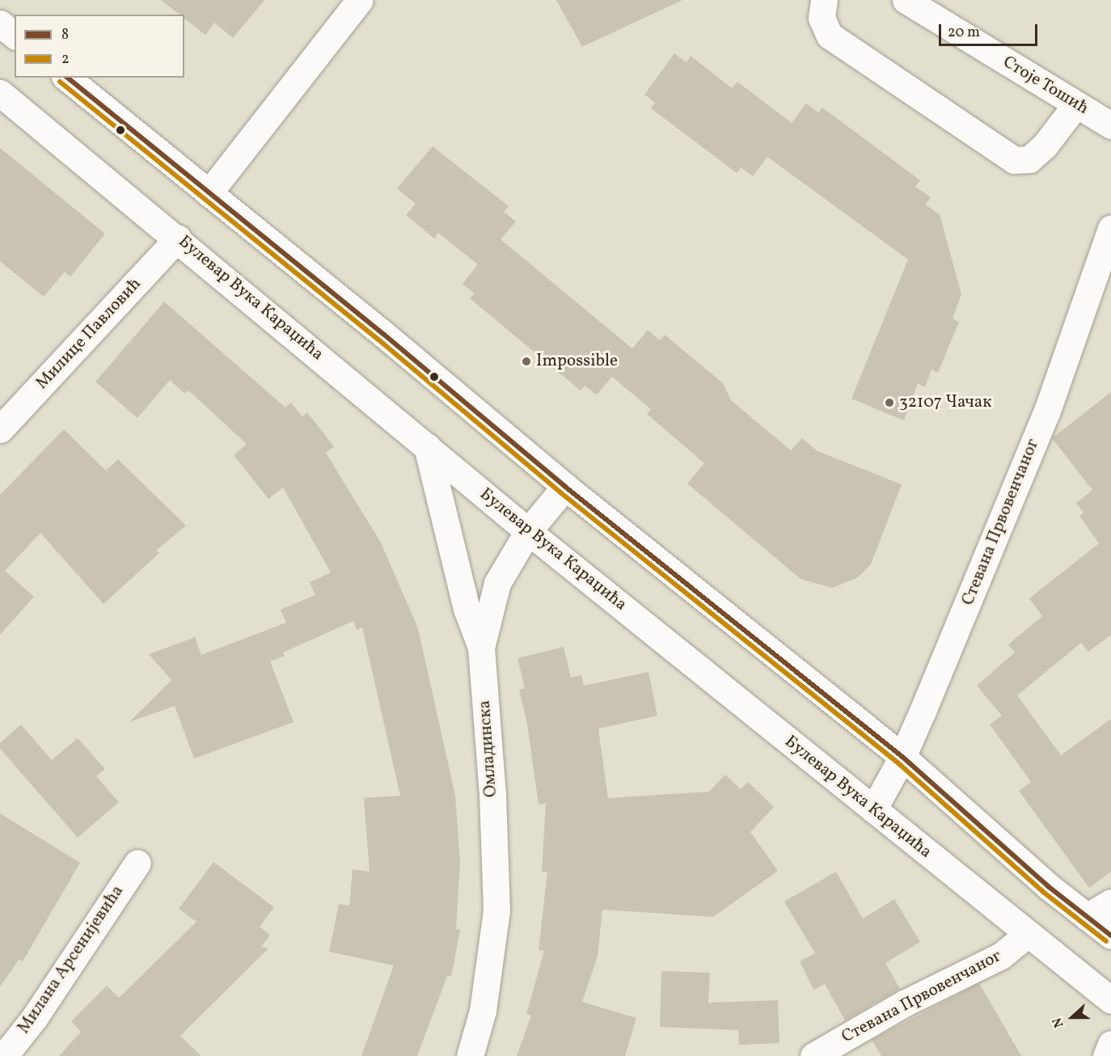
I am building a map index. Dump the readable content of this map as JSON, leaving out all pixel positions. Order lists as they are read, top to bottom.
{
  "streets": {
    "street": [
      "Стоје Тошић",
      "Булевар Вука Караџића",
      "Милице Павловић",
      "Стевана Првовенчаног",
      "Омладинска",
      "Милана Арсенијевића"
    ]
  },
  "crossings": [
    ["Булевар Вука Караџића", "Милице Павловић"],
    ["Булевар Вука Караџића", "Стевана Првовенчаног"],
    ["Булевар Вука Караџића", "Омладинска"]
  ],
  "places": ["Impossible", "32107 Чачак"],
  "lines": ["transit line 8", "transit line 2"],
  "legend": ["8", "2"],
  "scale_bar": "20 m",
  "north": "left"
}
